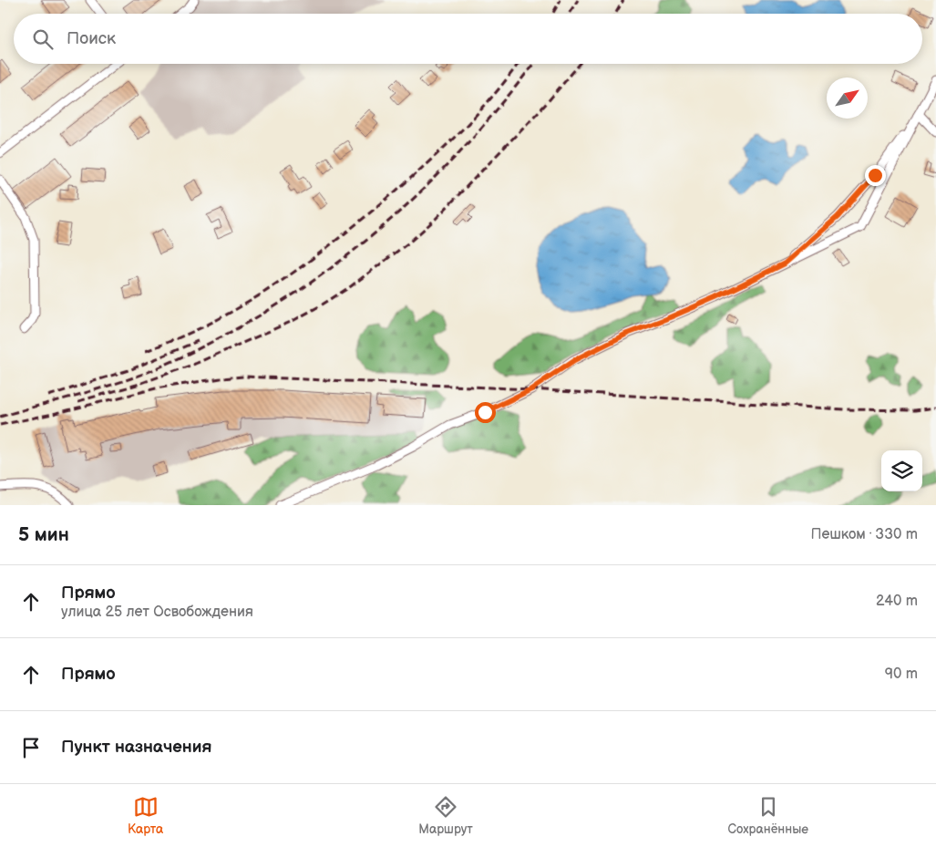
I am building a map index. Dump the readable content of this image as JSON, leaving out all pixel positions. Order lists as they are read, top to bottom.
{
  "north": "top right",
  "page": {
    "search": "Поиск",
    "heading": ["5 мин", "Пешком · 330 m"],
    "list": [
      ["Прямо", "улица 25 лет Освобождения", "240 m"],
      ["Прямо", "90 m"],
      "Пункт назначения"
    ],
    "nav": ["Карта", "Маршрут", "Сохранённые"]
  }
}
